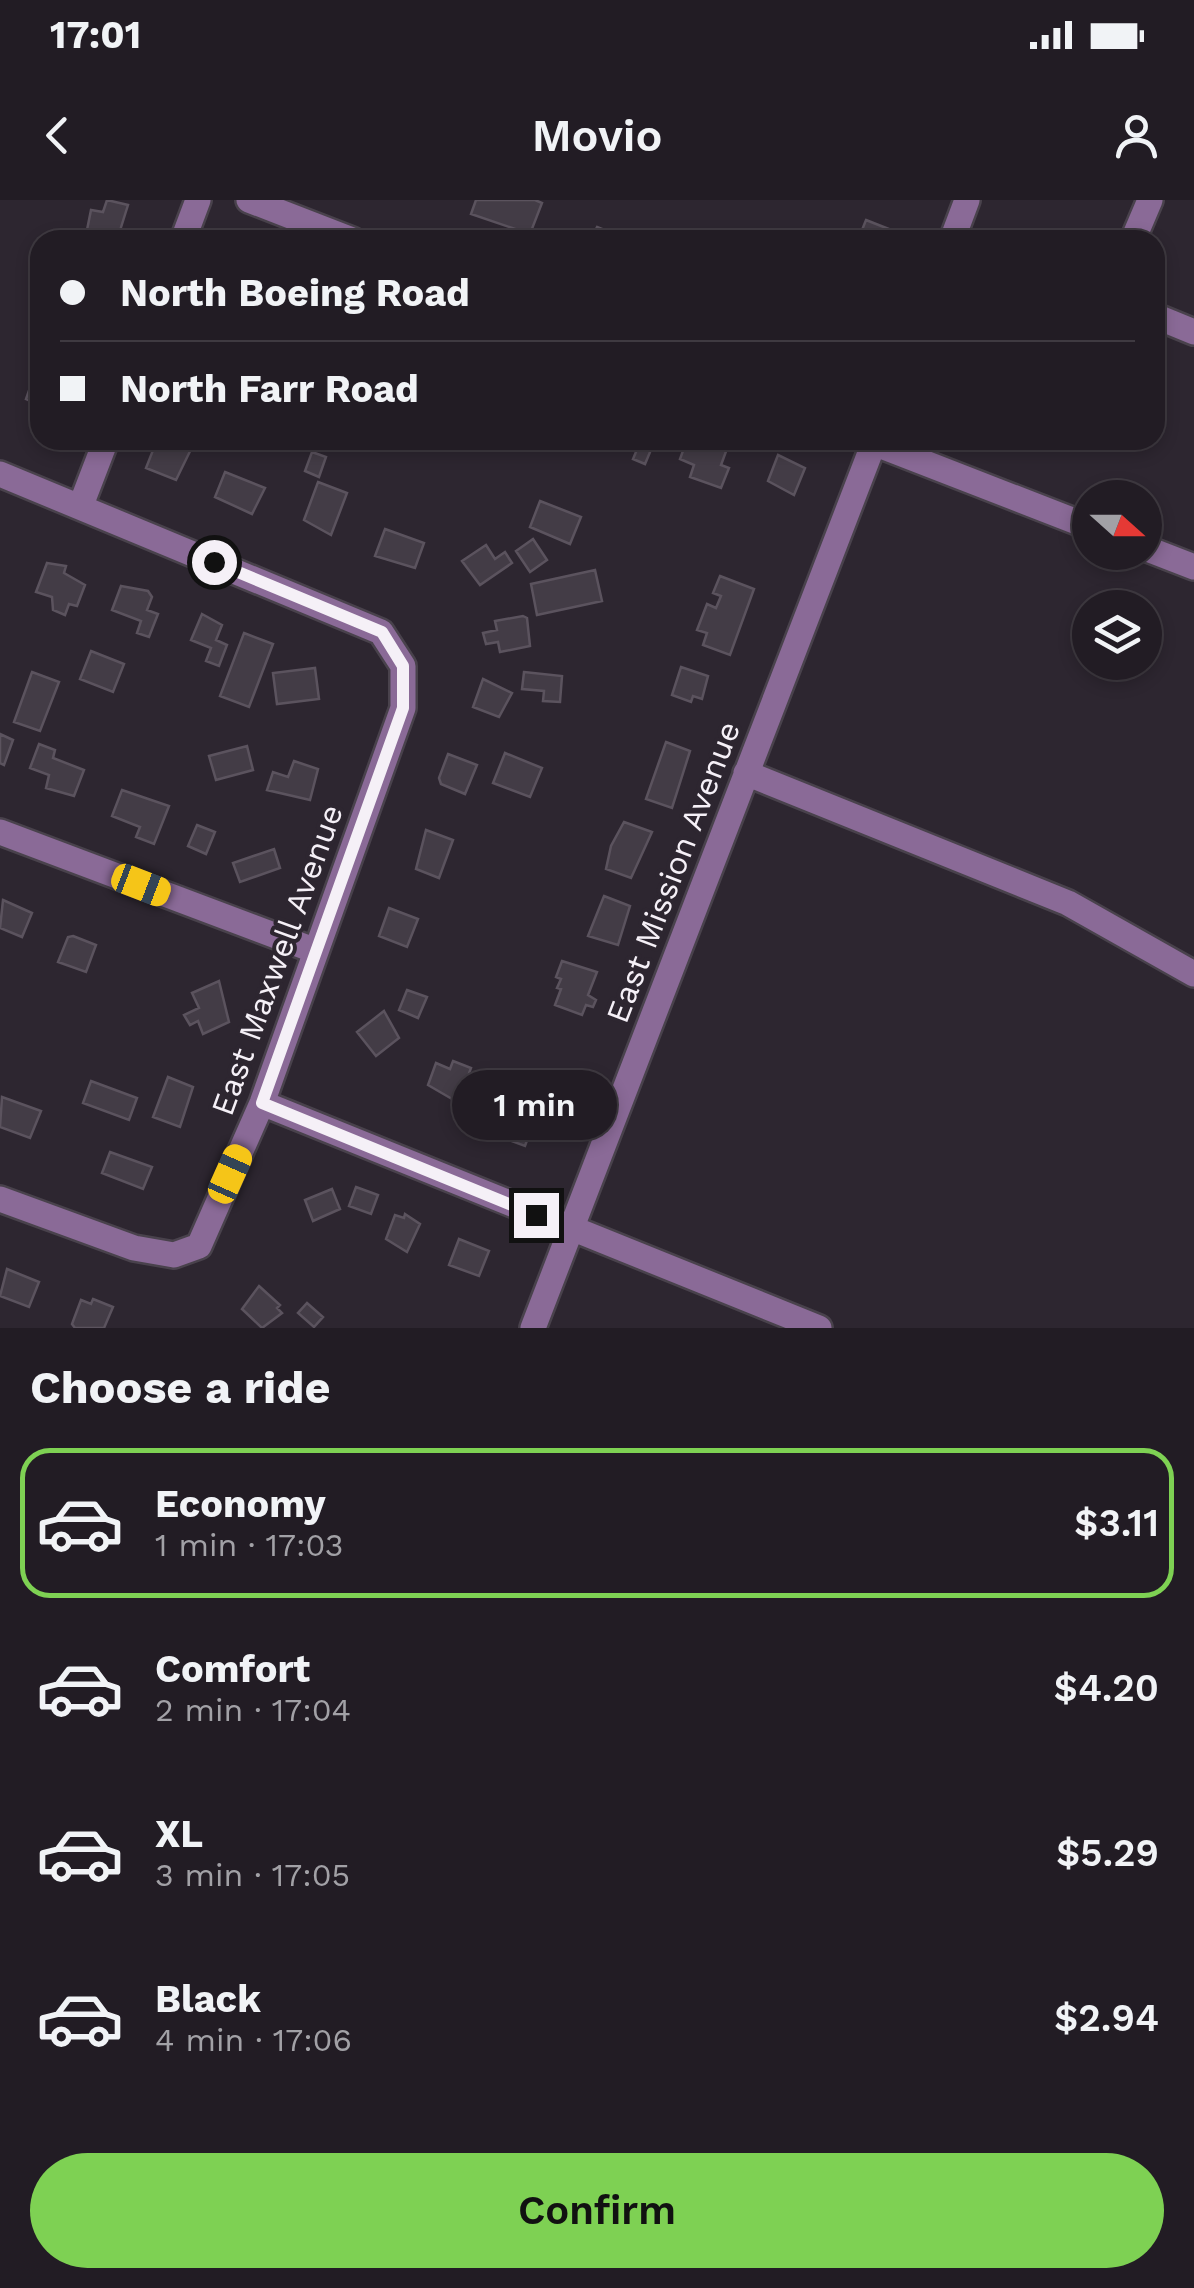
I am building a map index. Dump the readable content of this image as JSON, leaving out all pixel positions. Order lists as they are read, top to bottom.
{
  "streets": {
    "street": ["East Mission Avenue", "East Maxwell Avenue"]
  },
  "north": "right",
  "page": {
    "status": "17:01",
    "header": "Movio",
    "banner": ["North Boeing Road", "North Farr Road"],
    "bubble": "1 min",
    "heading": "Choose a ride",
    "list": [
      {
        "name": "Economy",
        "note": "1 min · 17:03",
        "value": "$3.11"
      },
      {
        "name": "Comfort",
        "note": "2 min · 17:04",
        "value": "$4.20"
      },
      {
        "name": "XL",
        "note": "3 min · 17:05",
        "value": "$5.29"
      },
      {
        "name": "Black",
        "note": "4 min · 17:06",
        "value": "$2.94"
      }
    ],
    "buttons": "Confirm"
  }
}
